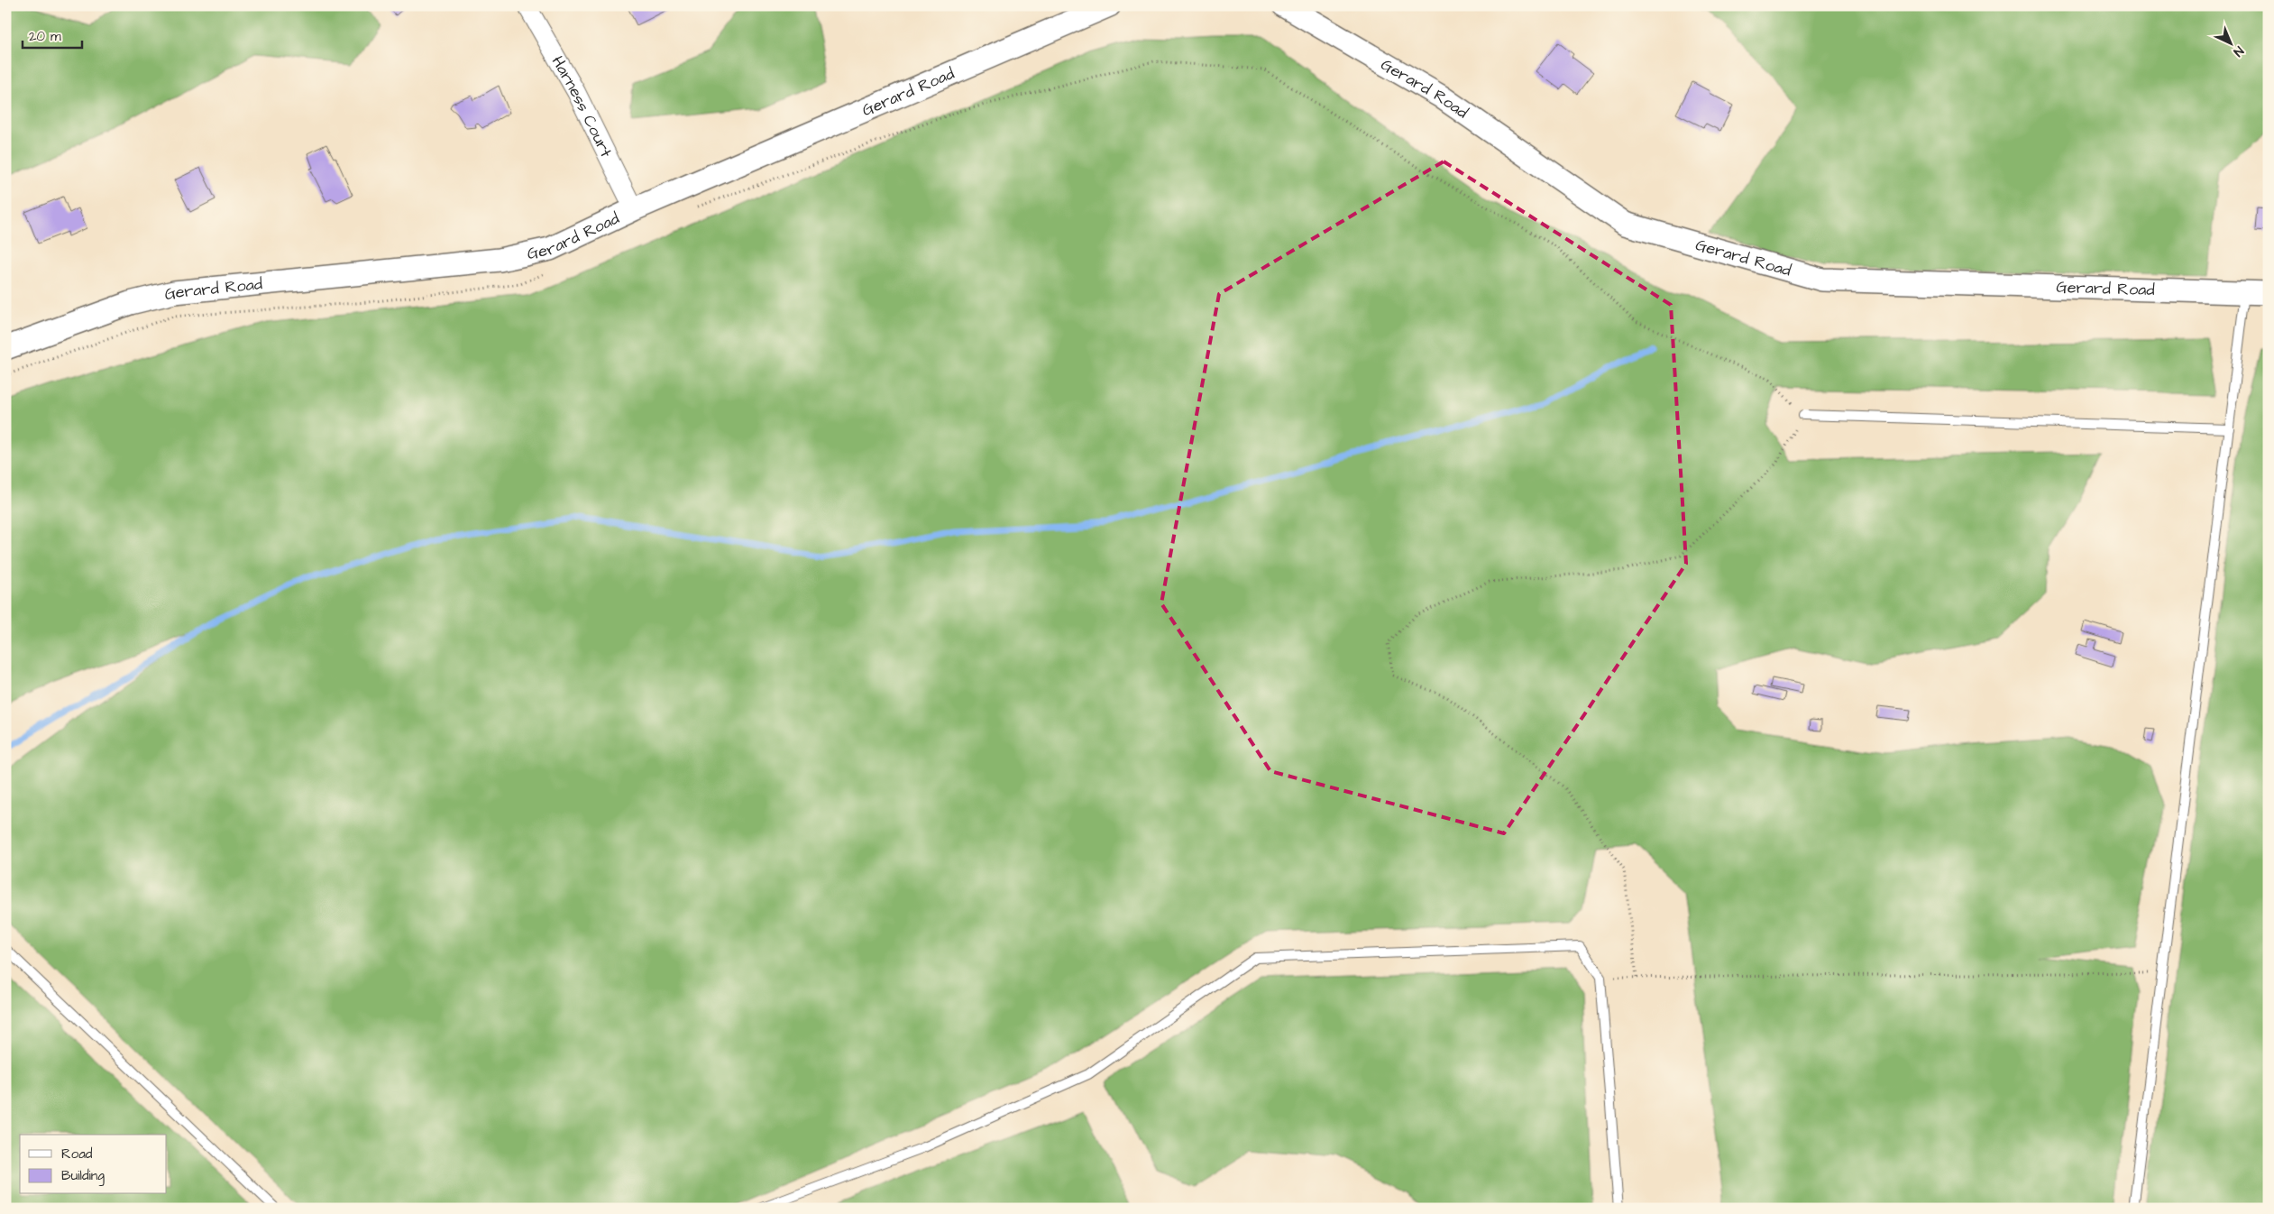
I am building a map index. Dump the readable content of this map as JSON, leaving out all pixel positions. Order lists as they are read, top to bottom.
{
  "streets": {
    "street": ["Gerard Road", "Harness Court"]
  },
  "crossings": [
    ["Gerard Road", "Harness Court"]
  ],
  "legend": ["Road", "Building"],
  "scale_bar": "20 m",
  "north": "bottom right"
}
